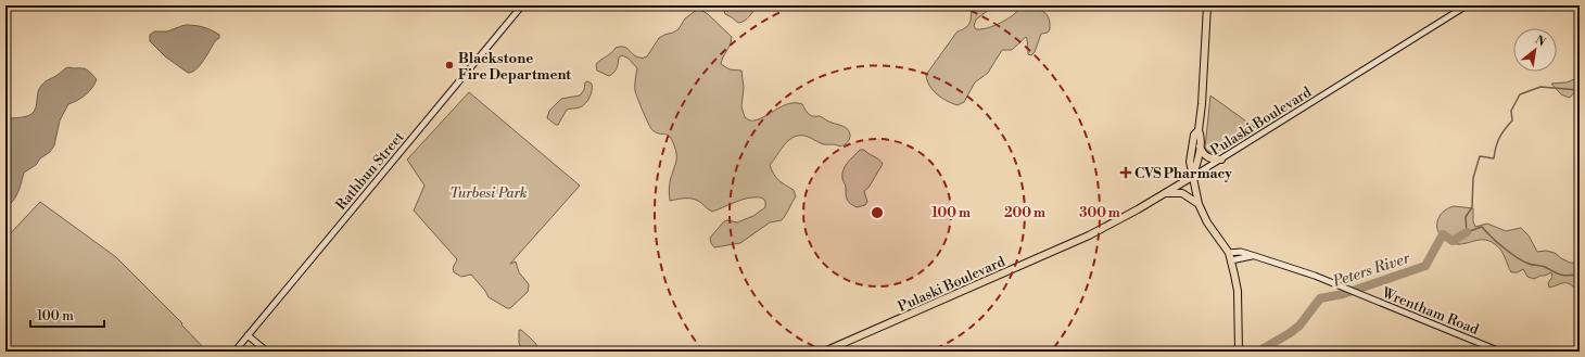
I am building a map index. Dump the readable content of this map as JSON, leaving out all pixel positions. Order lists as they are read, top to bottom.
{
  "streets": {
    "main road": ["Pulaski Boulevard", "Rathbun Street", "Wrentham Road"]
  },
  "water": ["Peters River"],
  "parks": ["Turbesi Park"],
  "places": {
    "other": ["Blackstone Fire Department"],
    "health": ["CVS Pharmacy"]
  },
  "scale_bar": "100 m",
  "north": "top right",
  "rings": ["100 m", "200 m", "300 m"]
}
